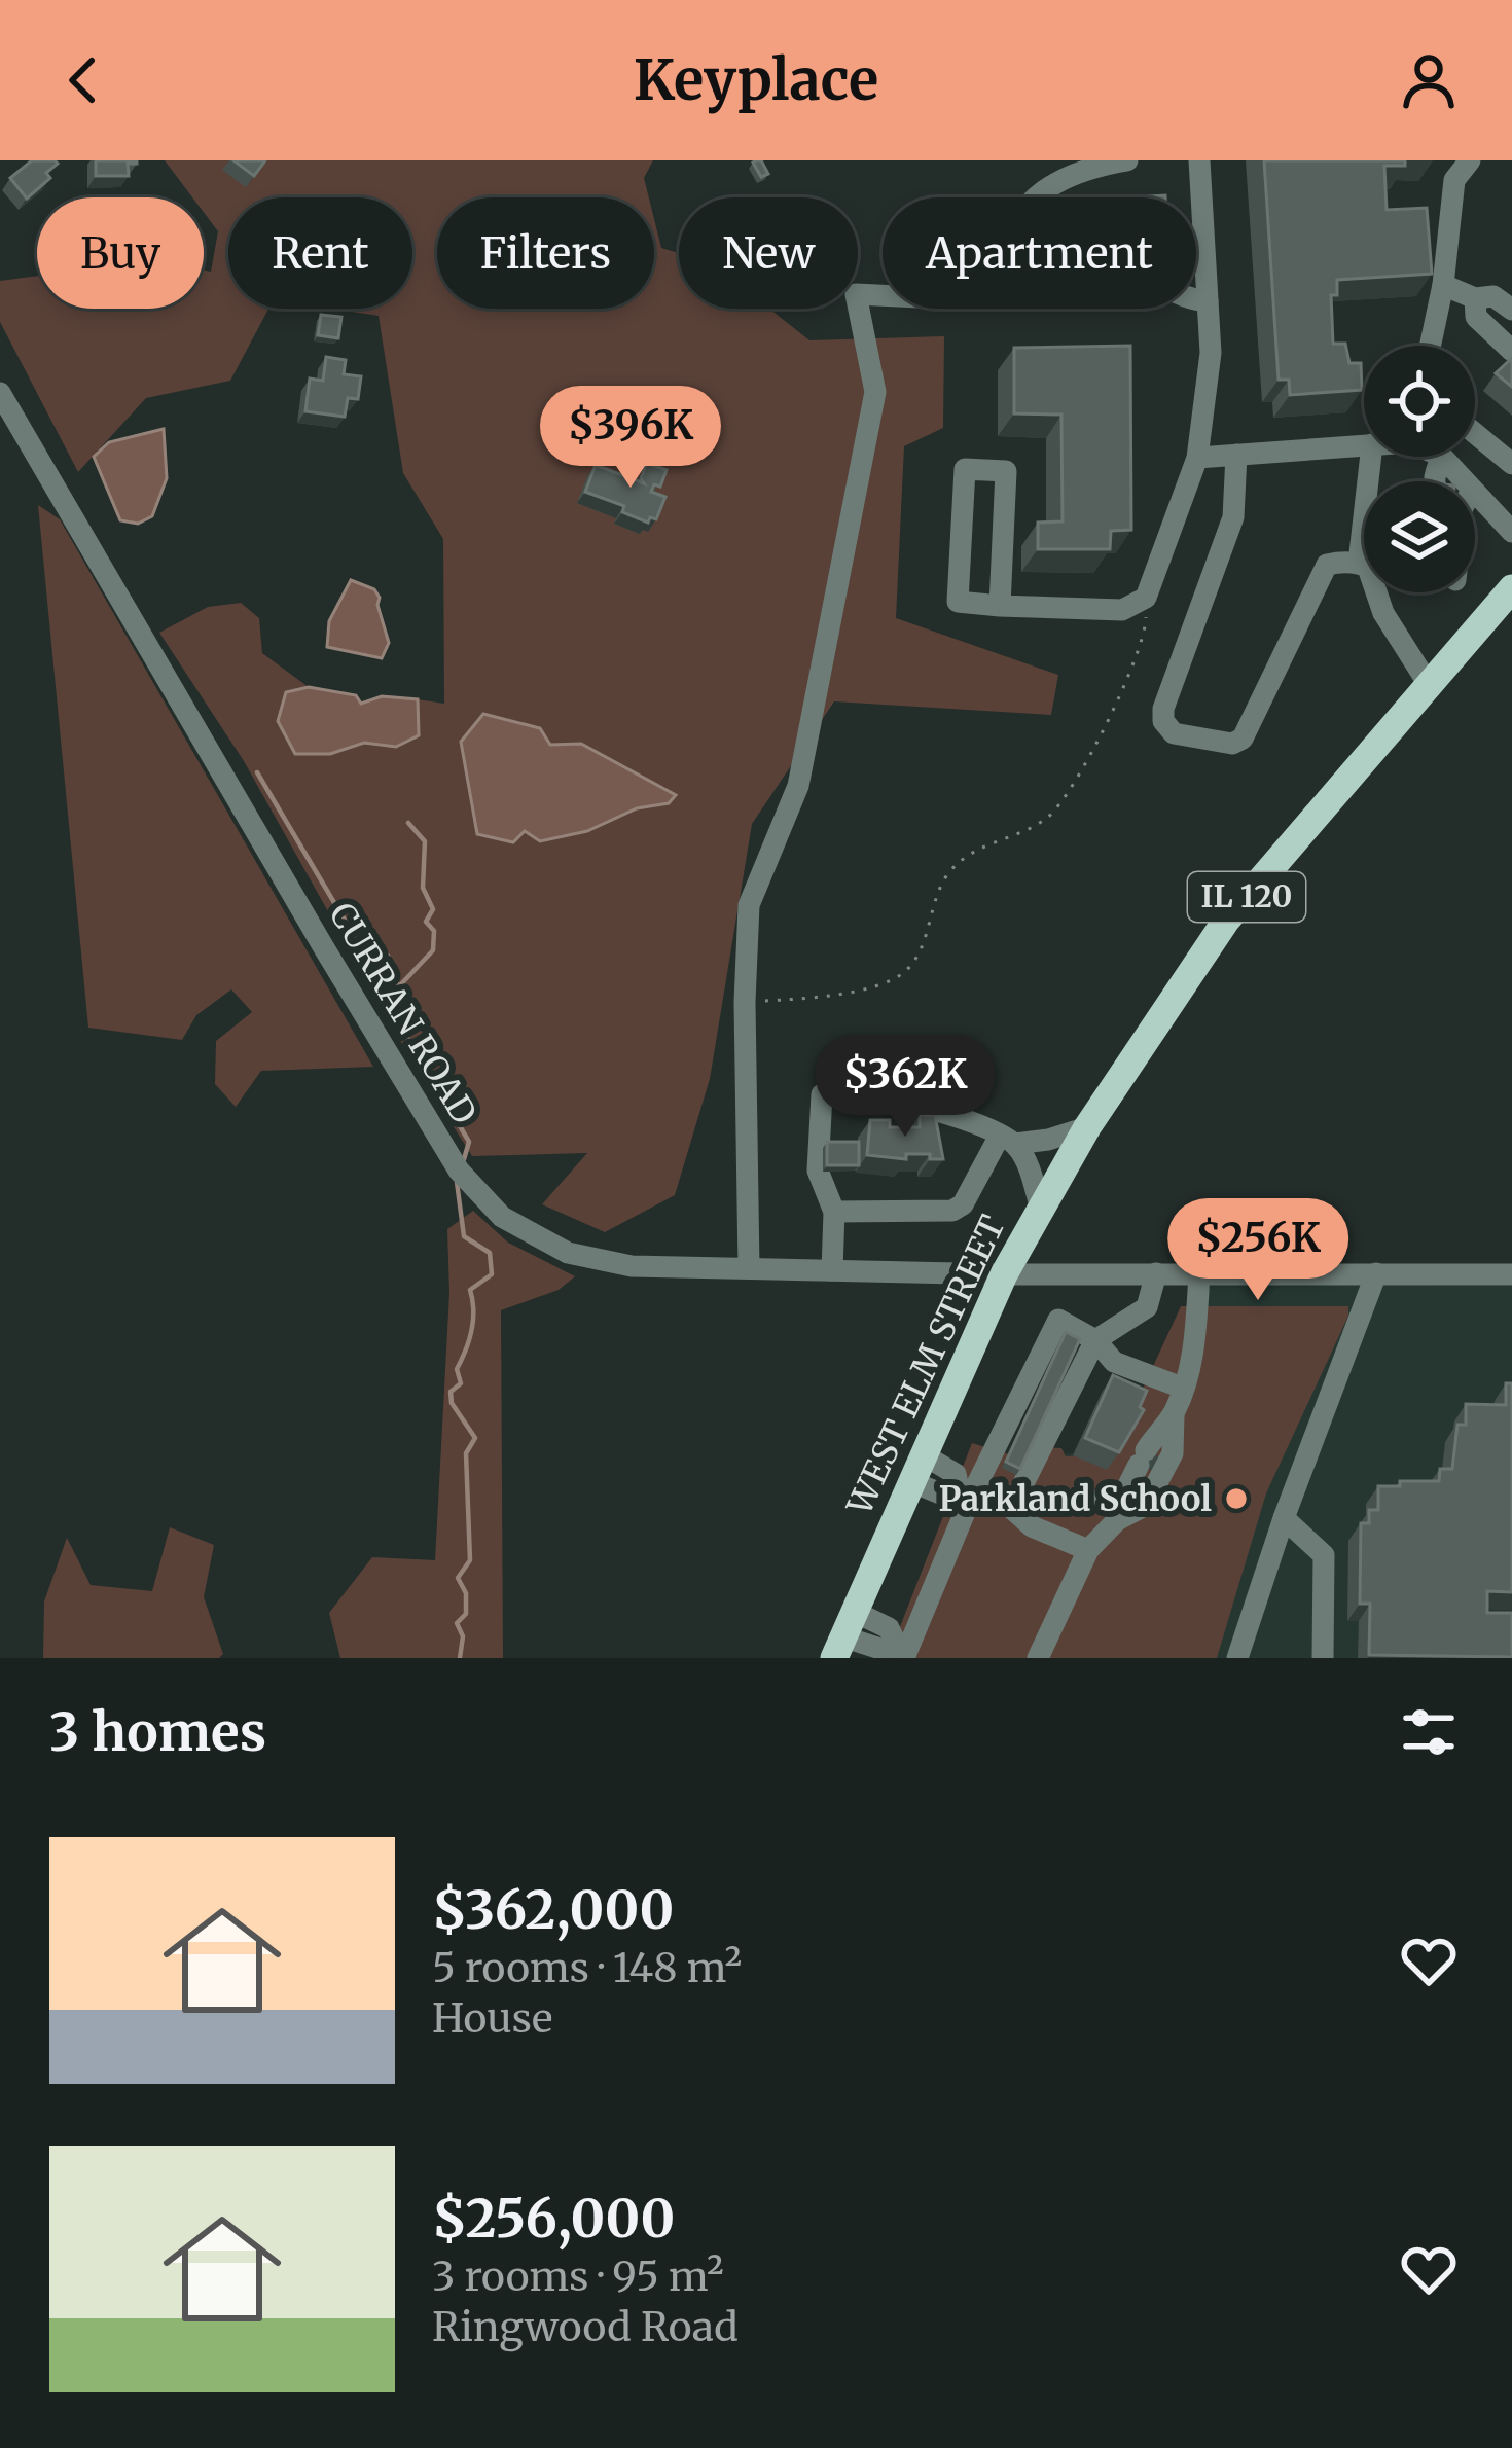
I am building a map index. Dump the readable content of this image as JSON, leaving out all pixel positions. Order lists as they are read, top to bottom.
{
  "streets": {
    "main road": ["IL 120", "WEST ELM STREET"],
    "street": ["CURRAN ROAD"]
  },
  "crossings": [
    ["CURRAN ROAD", "WEST ELM STREET"]
  ],
  "places": ["Parkland School"],
  "page": {
    "header": "Keyplace",
    "chip": [
      "Buy",
      "Rent",
      "Filters",
      "New",
      "Apartment"
    ],
    "price": ["$396K", "$362K", "$256K"],
    "heading": "3 homes",
    "list": [
      {
        "name": "$362,000",
        "note": "5 rooms · 148 m² · House"
      },
      {
        "name": "$256,000",
        "note": "3 rooms · 95 m² · Ringwood Road"
      }
    ]
  }
}
